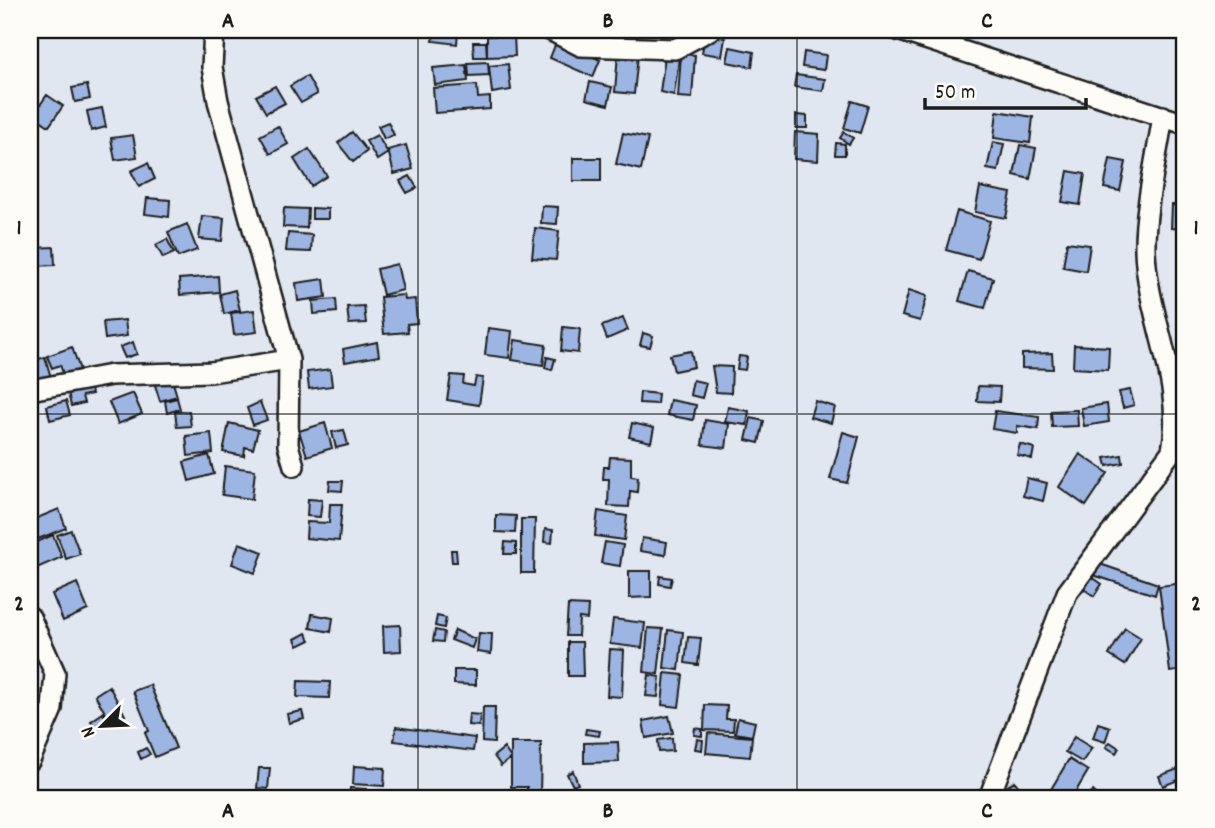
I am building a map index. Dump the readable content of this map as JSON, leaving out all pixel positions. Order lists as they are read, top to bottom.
{
  "scale_bar": "50 m",
  "north": "bottom left",
  "grid": {
    "columns": ["A", "B", "C"],
    "rows": ["1", "2"]
  }
}
